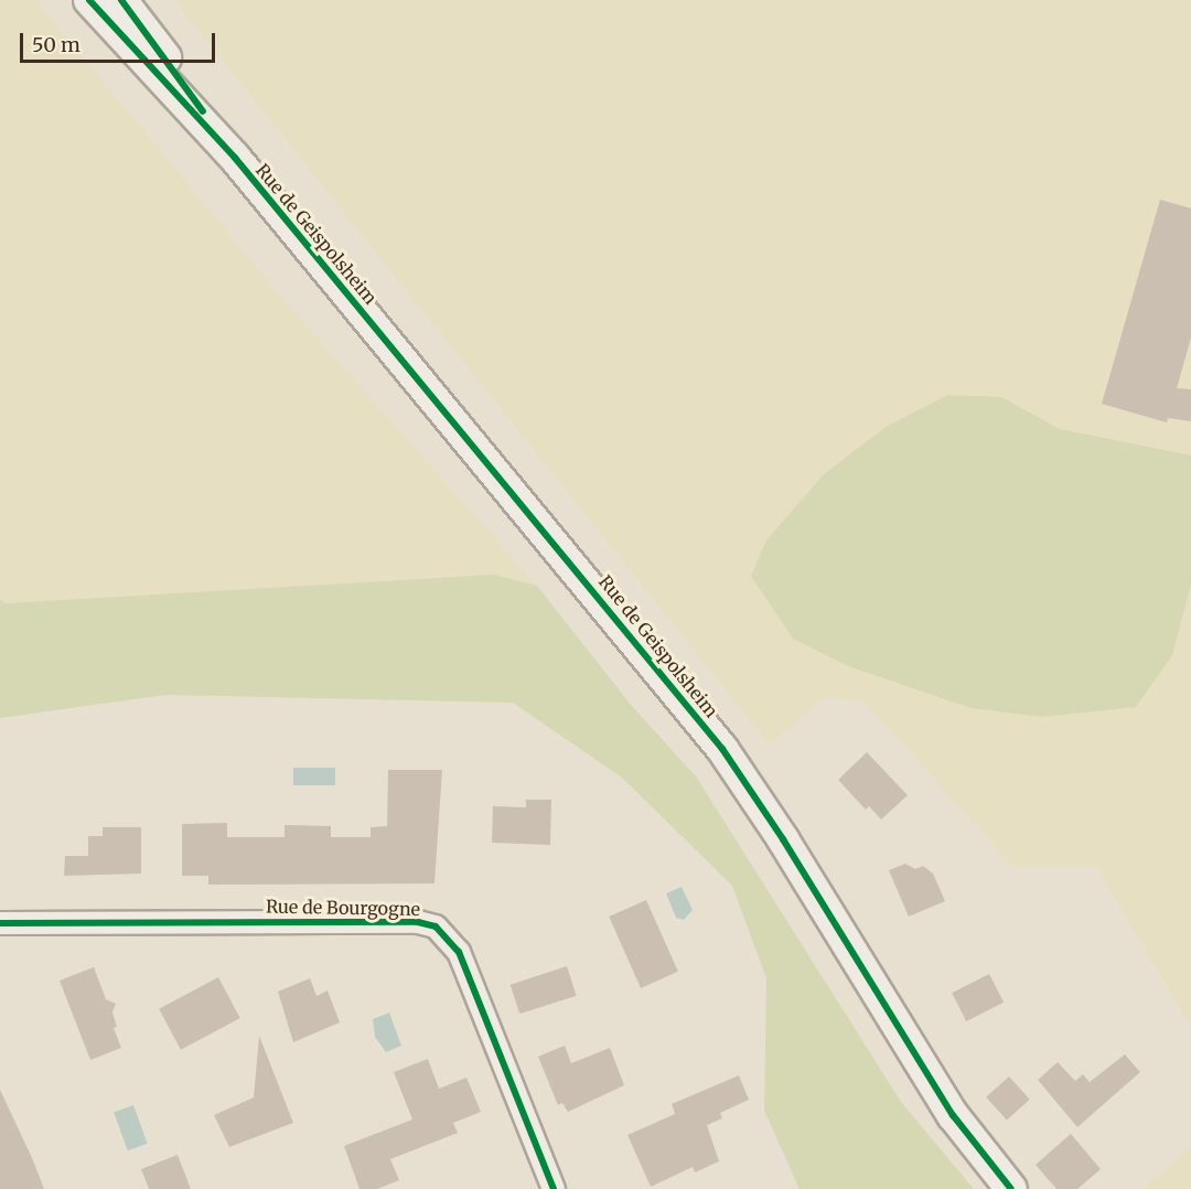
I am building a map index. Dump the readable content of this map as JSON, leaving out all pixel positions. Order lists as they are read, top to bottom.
{
  "streets": {
    "main road": ["Rue de Geispolsheim"],
    "street": ["Rue de Bourgogne"]
  },
  "scale_bar": "50 m"
}
